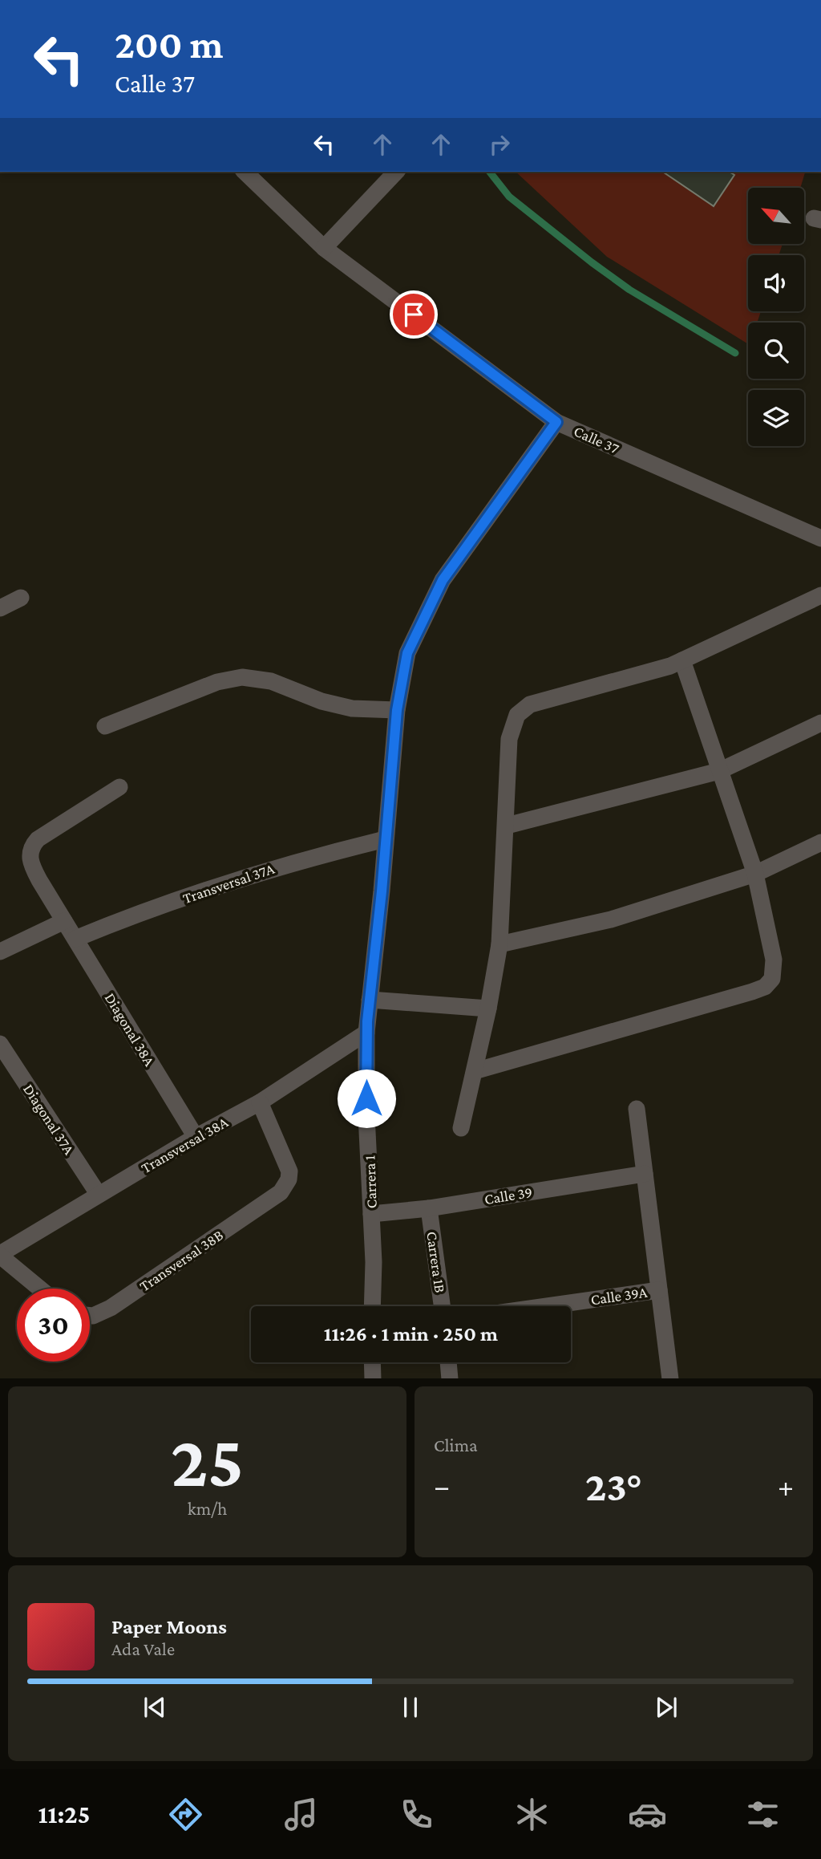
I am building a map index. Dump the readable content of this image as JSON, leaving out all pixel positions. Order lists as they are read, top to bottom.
{
  "streets": {
    "street": [
      "Calle 37",
      "Transversal 37A",
      "Diagonal 38A",
      "Diagonal 37A",
      "Transversal 38A",
      "Carrera 1",
      "Calle 39",
      "Transversal 38B",
      "Carrera 1B",
      "Calle 39A"
    ]
  },
  "crossings": [
    ["Calle 37", "Carrera 1"],
    ["Transversal 37A", "Diagonal 38A"],
    ["Transversal 37A", "Carrera 1"],
    ["Diagonal 38A", "Transversal 38A"],
    ["Diagonal 37A", "Transversal 38A"],
    ["Transversal 38A", "Carrera 1"],
    ["Transversal 38A", "Transversal 38B"],
    ["Carrera 1", "Calle 39"],
    ["Calle 39", "Carrera 1B"]
  ],
  "north": "top left",
  "page": {
    "turn": ["200 m", "Calle 37"],
    "limit": "30",
    "trip": "11:26 · 1 min · 250 m",
    "tile": [
      ["25", "km/h"],
      "Clima"
    ],
    "heat": ["−", "23°", "+"],
    "song": ["Paper Moons", "Ada Vale"],
    "tabs": "11:25"
  }
}
